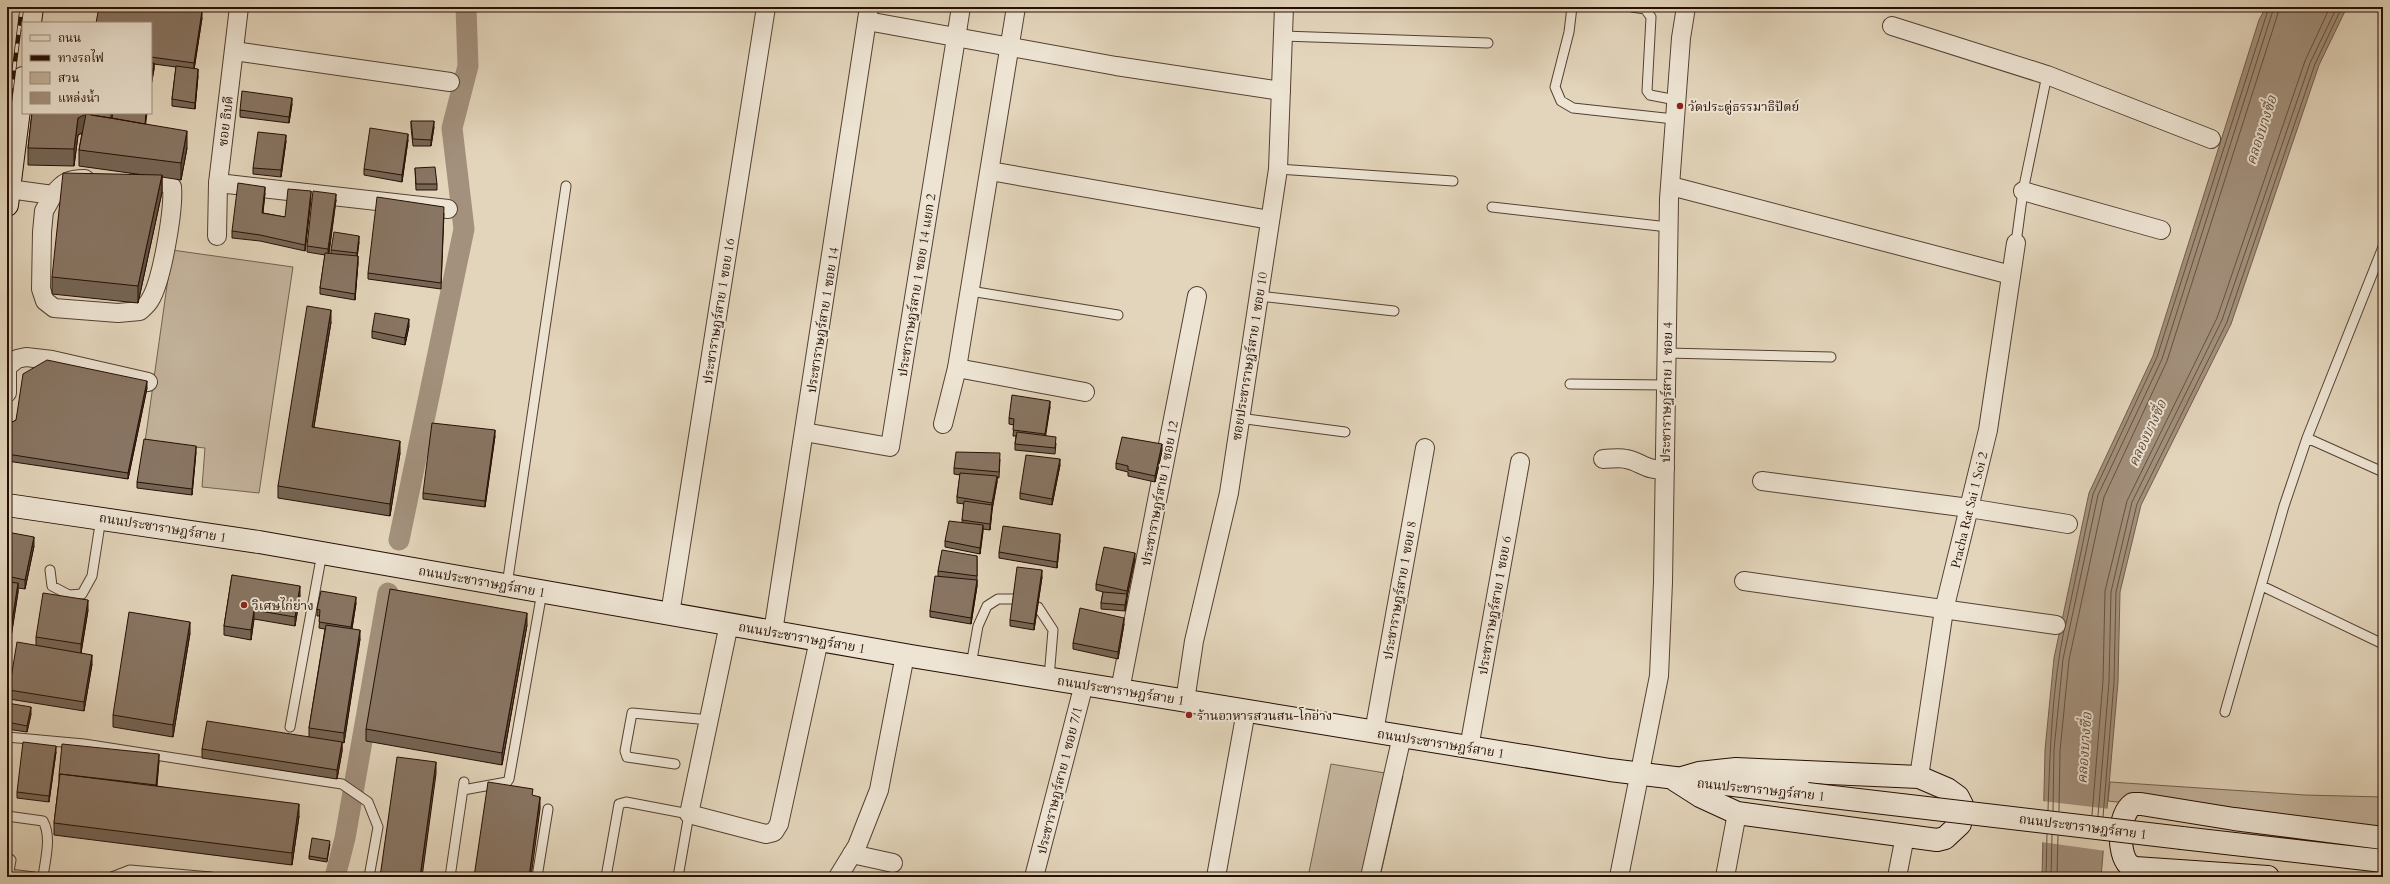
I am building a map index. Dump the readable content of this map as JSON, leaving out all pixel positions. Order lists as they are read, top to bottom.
{
  "streets": {
    "main road": ["ถนนประชาราษฎร์สาย 1"],
    "street": [
      "ซอย ธิบดี",
      "ประชาราษฎร์สาย 1 ซอย 14 แยก 2",
      "ประชาราษฎร์สาย 1 ซอย 16",
      "ประชาราษฎร์สาย 1 ซอย 14",
      "ซอยประชาราษฎร์สาย 1 ซอย 10",
      "ประชาราษฎร์สาย 1 ซอย 4",
      "ประชาราษฎร์สาย 1 ซอย 12",
      "Pracha Rat Sai 1 Soi 2",
      "ประชาราษฎร์สาย 1 ซอย 8",
      "ประชาราษฎร์สาย 1 ซอย 6",
      "ประชาราษฎร์สาย 1 ซอย 7/1"
    ]
  },
  "crossings": [
    ["ประชาราษฎร์สาย 1 ซอย 14 แยก 2", "ประชาราษฎร์สาย 1 ซอย 14"],
    ["ประชาราษฎร์สาย 1 ซอย 16", "ถนนประชาราษฎร์สาย 1"],
    ["ประชาราษฎร์สาย 1 ซอย 14", "ถนนประชาราษฎร์สาย 1"],
    ["ซอยประชาราษฎร์สาย 1 ซอย 10", "ถนนประชาราษฎร์สาย 1"],
    ["ประชาราษฎร์สาย 1 ซอย 4", "ถนนประชาราษฎร์สาย 1"],
    ["ประชาราษฎร์สาย 1 ซอย 12", "ถนนประชาราษฎร์สาย 1"],
    ["ถนนประชาราษฎร์สาย 1", "ประชาราษฎร์สาย 1 ซอย 8"],
    ["ถนนประชาราษฎร์สาย 1", "ประชาราษฎร์สาย 1 ซอย 6"],
    ["ถนนประชาราษฎร์สาย 1", "ประชาราษฎร์สาย 1 ซอย 7/1"]
  ],
  "water": ["คลองบางซื่อ"],
  "places": ["วัดประดู่ธรรมาธิปัตย์", "วิเศษไก่ย่าง", "ร้านอาหารสวนสน-โกอ่าง"],
  "legend": [
    "ถนน",
    "ทางรถไฟ",
    "สวน",
    "แหล่งน้ำ"
  ]
}
